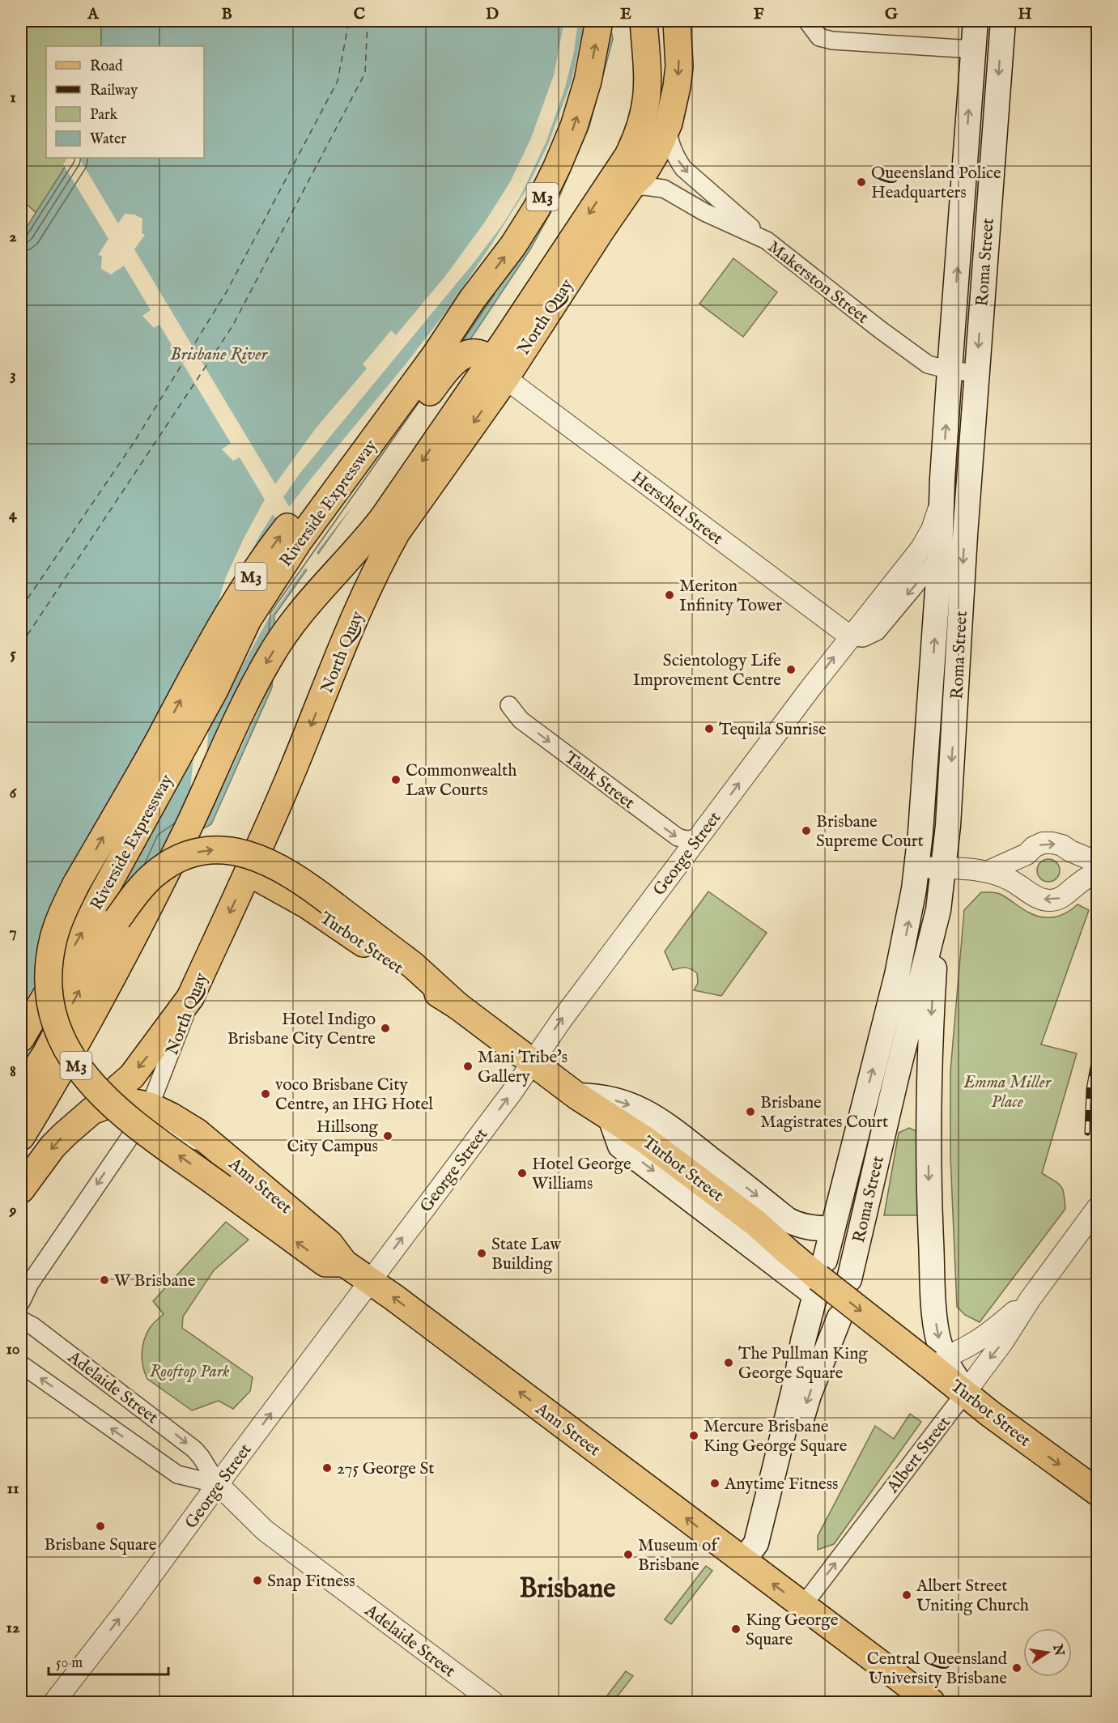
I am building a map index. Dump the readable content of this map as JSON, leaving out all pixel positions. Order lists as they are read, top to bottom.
{
  "streets": {
    "main road": [
      "M3",
      "Roma Street",
      "North Quay",
      "Riverside Expressway",
      "Turbot Street",
      "Ann Street"
    ],
    "street": [
      "Makerston Street",
      "Herschel Street",
      "Tank Street",
      "George Street",
      "Adelaide Street",
      "Albert Street"
    ]
  },
  "crossings": [
    ["M3", "North Quay"],
    ["M3", "Riverside Expressway"],
    ["M3", "Turbot Street"],
    ["M3", "Ann Street"],
    ["Roma Street", "Makerston Street"],
    ["Roma Street", "George Street"],
    ["Makerston Street", "North Quay"],
    ["North Quay", "Herschel Street"],
    ["North Quay", "Turbot Street"],
    ["North Quay", "Ann Street"],
    ["Herschel Street", "George Street"],
    ["Tank Street", "George Street"],
    ["George Street", "Turbot Street"],
    ["George Street", "Ann Street"],
    ["George Street", "Adelaide Street"],
    ["Turbot Street", "Albert Street"],
    ["Ann Street", "Albert Street"]
  ],
  "one_way": ["Tank Street", "George Street", "Ann Street"],
  "districts": ["Brisbane"],
  "water": ["Brisbane River"],
  "parks": ["Emma Miller Place", "Rooftop Park"],
  "places": [
    "Queensland Police Headquarters",
    "Meriton Infinity Tower",
    "Scientology Life Improvement Centre",
    "Tequila Sunrise",
    "Commonwealth Law Courts",
    "Brisbane Supreme Court",
    "Hotel Indigo Brisbane City Centre",
    "Mani Tribe's Gallery",
    "voco Brisbane City Centre, an IHG Hotel",
    "Brisbane Magistrates Court",
    "Hillsong City Campus",
    "Hotel George Williams",
    "State Law Building",
    "W Brisbane",
    "The Pullman King George Square",
    "Mercure Brisbane King George Square",
    "275 George St",
    "Anytime Fitness",
    "Brisbane Square",
    "Museum of Brisbane",
    "Snap Fitness",
    "Albert Street Uniting Church",
    "King George Square",
    "Central Queensland University Brisbane"
  ],
  "legend": [
    "Road",
    "Railway",
    "Park",
    "Water"
  ],
  "scale_bar": "50 m",
  "north": "right",
  "grid": {
    "columns": [
      "A",
      "B",
      "C",
      "D",
      "E",
      "F",
      "G",
      "H"
    ],
    "rows": [
      "1",
      "2",
      "3",
      "4",
      "5",
      "6",
      "7",
      "8",
      "9",
      "10",
      "11",
      "12"
    ]
  }
}
